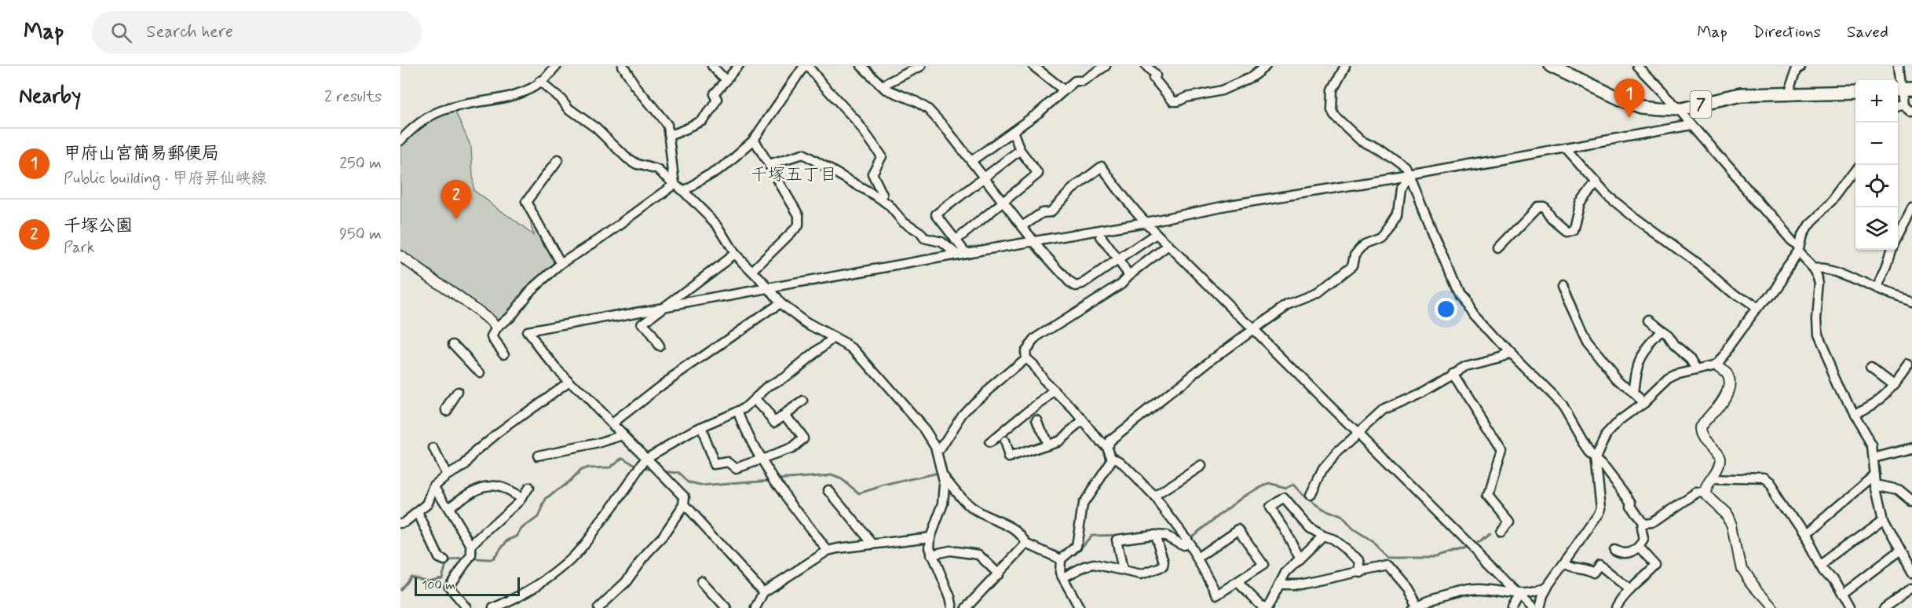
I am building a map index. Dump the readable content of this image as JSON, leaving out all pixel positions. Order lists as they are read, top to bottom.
{
  "streets": {
    "main road": ["7"]
  },
  "districts": ["千塚五丁目"],
  "scale_bar": "100 m",
  "page": {
    "header": "Map",
    "search": "Search here",
    "nav": ["Map", "Directions", "Saved"],
    "heading": ["Nearby", "2 results"],
    "pins": ["1", "2"],
    "map_buttons": ["+", "−"],
    "list": [
      {
        "mark": "1",
        "name": "甲府山宮簡易郵便局",
        "note": "Public building · 甲府昇仙峡線",
        "value": "250 m"
      },
      {
        "mark": "2",
        "name": "千塚公園",
        "note": "Park",
        "value": "950 m"
      }
    ],
    "scale": "100 m"
  }
}
